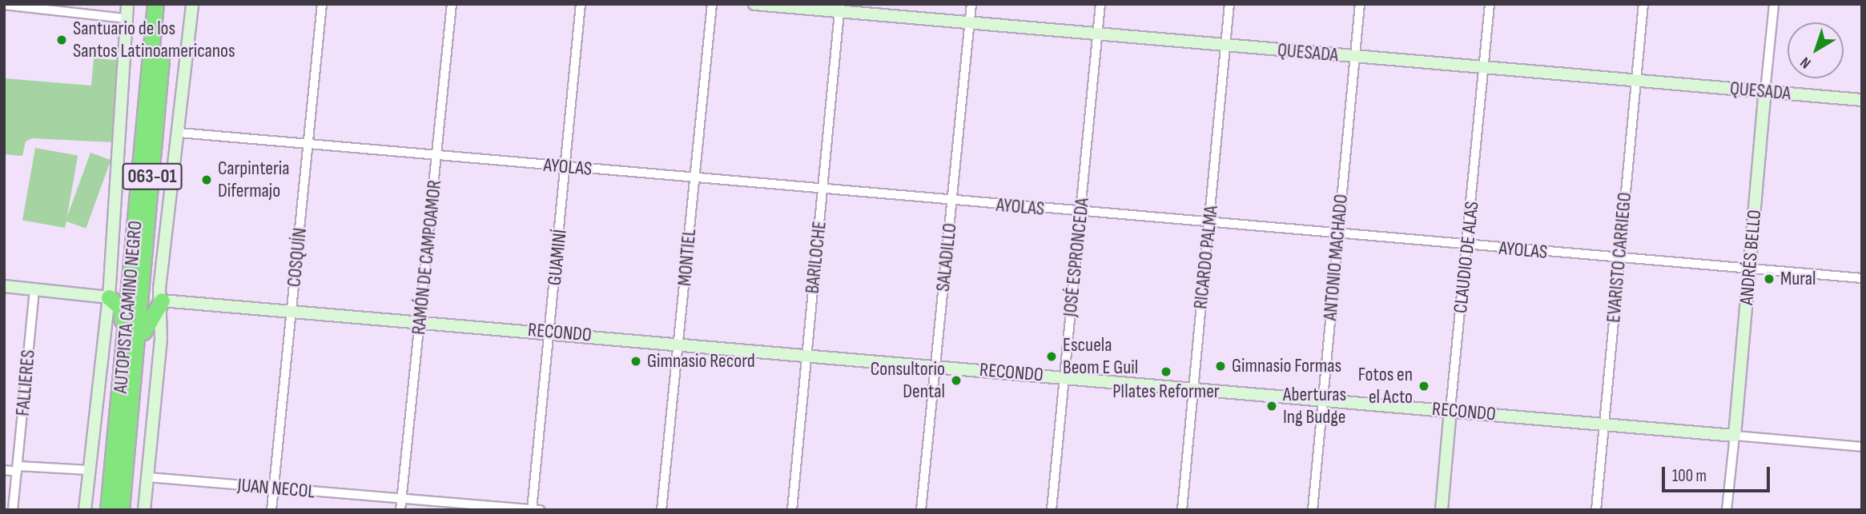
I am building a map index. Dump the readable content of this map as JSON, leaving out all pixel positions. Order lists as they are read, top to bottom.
{
  "streets": {
    "highway": ["063-01", "AUTOPISTA CAMINO NEGRO"],
    "street": [
      "QUESADA",
      "AYOLAS",
      "COSQUÍN",
      "RAMÓN DE CAMPOAMOR",
      "GUAMINÍ",
      "MONTIEL",
      "BARILOCHE",
      "SALADILLO",
      "JOSÉ ESPRONCEDA",
      "RICARDO PALMA",
      "ANTONIO MACHADO",
      "CLAUDIO DE ALAS",
      "EVARISTO CARRIEGO",
      "ANDRÉS BELLO",
      "RECONDO",
      "FALLIERES",
      "JUAN NECOL"
    ]
  },
  "crossings": [
    ["QUESADA", "BARILOCHE"],
    ["QUESADA", "SALADILLO"],
    ["QUESADA", "JOSÉ ESPRONCEDA"],
    ["QUESADA", "RICARDO PALMA"],
    ["QUESADA", "ANTONIO MACHADO"],
    ["QUESADA", "CLAUDIO DE ALAS"],
    ["QUESADA", "EVARISTO CARRIEGO"],
    ["QUESADA", "ANDRÉS BELLO"],
    ["AYOLAS", "COSQUÍN"],
    ["AYOLAS", "RAMÓN DE CAMPOAMOR"],
    ["AYOLAS", "GUAMINÍ"],
    ["AYOLAS", "MONTIEL"],
    ["AYOLAS", "BARILOCHE"],
    ["AYOLAS", "SALADILLO"],
    ["AYOLAS", "JOSÉ ESPRONCEDA"],
    ["AYOLAS", "RICARDO PALMA"],
    ["AYOLAS", "ANTONIO MACHADO"],
    ["AYOLAS", "CLAUDIO DE ALAS"],
    ["AYOLAS", "EVARISTO CARRIEGO"],
    ["AYOLAS", "ANDRÉS BELLO"],
    ["COSQUÍN", "RECONDO"],
    ["COSQUÍN", "JUAN NECOL"],
    ["RAMÓN DE CAMPOAMOR", "RECONDO"],
    ["RAMÓN DE CAMPOAMOR", "JUAN NECOL"],
    ["GUAMINÍ", "RECONDO"],
    ["GUAMINÍ", "JUAN NECOL"],
    ["MONTIEL", "RECONDO"],
    ["BARILOCHE", "RECONDO"],
    ["SALADILLO", "RECONDO"],
    ["JOSÉ ESPRONCEDA", "RECONDO"],
    ["RICARDO PALMA", "RECONDO"],
    ["ANTONIO MACHADO", "RECONDO"],
    ["CLAUDIO DE ALAS", "RECONDO"],
    ["EVARISTO CARRIEGO", "RECONDO"],
    ["ANDRÉS BELLO", "RECONDO"]
  ],
  "places": [
    "Santuario de los Santos Latinoamericanos",
    "Carpinteria Difermajo",
    "Mural",
    "Escuela Beom E Guil",
    "Gimnasio Record",
    "Gimnasio Formas",
    "PIlates Reformer",
    "Consultorio Dental",
    "Fotos en el Acto",
    "Aberturas Ing Budge"
  ],
  "scale_bar": "100 m",
  "north": "bottom left"
}
